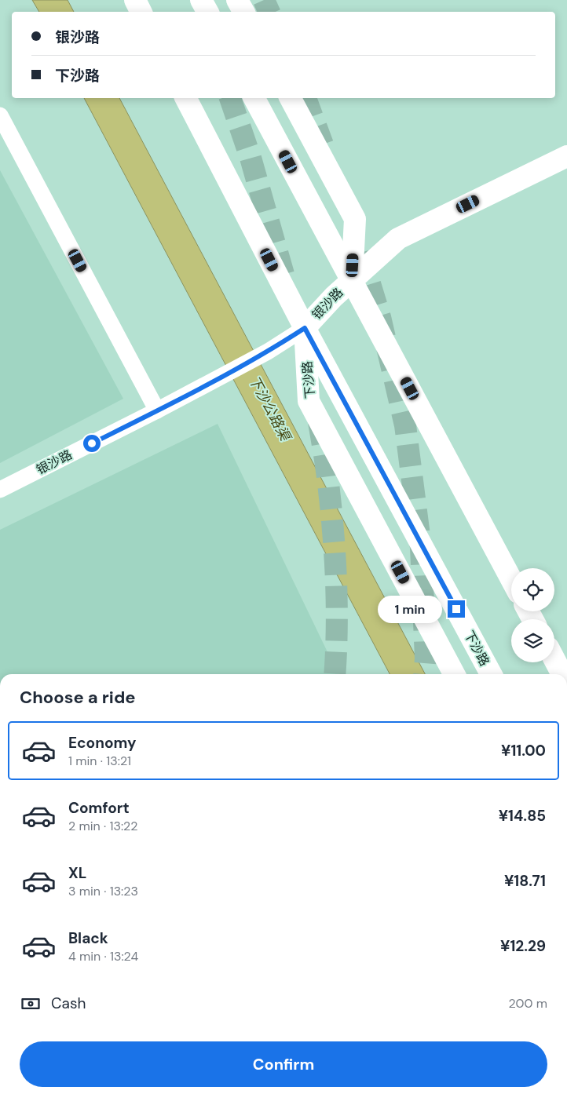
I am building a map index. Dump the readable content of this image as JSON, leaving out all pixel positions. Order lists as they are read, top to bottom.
{
  "streets": {
    "main road": ["银沙路", "下沙路"]
  },
  "crossings": [
    ["银沙路", "下沙路"]
  ],
  "water": ["下沙公路渠"],
  "page": {
    "banner": ["银沙路", "下沙路"],
    "bubble": "1 min",
    "heading": "Choose a ride",
    "list": [
      {
        "name": "Economy",
        "note": "1 min · 13:21",
        "value": "¥11.00"
      },
      {
        "name": "Comfort",
        "note": "2 min · 13:22",
        "value": "¥14.85"
      },
      {
        "name": "XL",
        "note": "3 min · 13:23",
        "value": "¥18.71"
      },
      {
        "name": "Black",
        "note": "4 min · 13:24",
        "value": "¥12.29"
      }
    ],
    "pay": ["Cash", "200 m"],
    "buttons": "Confirm"
  }
}
